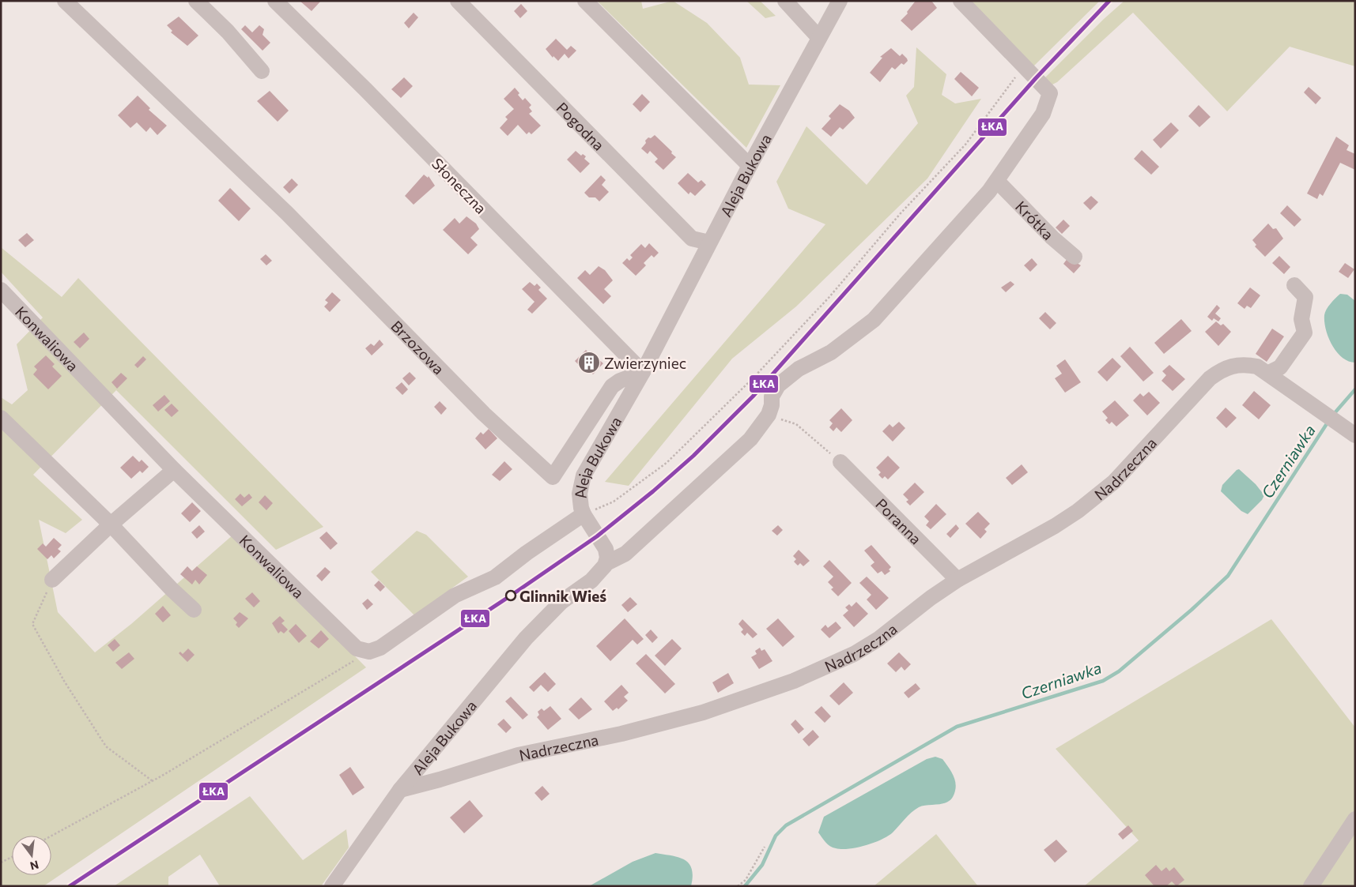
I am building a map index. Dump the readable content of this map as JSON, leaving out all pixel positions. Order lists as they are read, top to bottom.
{
  "streets": {
    "street": [
      "Pogodna",
      "Aleja Bukowa",
      "Słoneczna",
      "Krótka",
      "Konwaliowa",
      "Brzozowa",
      "Nadrzeczna",
      "Poranna"
    ]
  },
  "crossings": [
    ["Pogodna", "Aleja Bukowa"],
    ["Aleja Bukowa", "Słoneczna"],
    ["Aleja Bukowa", "Brzozowa"],
    ["Aleja Bukowa", "Nadrzeczna"],
    ["Słoneczna", "Brzozowa"],
    ["Nadrzeczna", "Poranna"]
  ],
  "water": ["Czerniawka"],
  "places": {
    "building": ["Zwierzyniec"],
    "other": ["Glinnik Wieś"]
  },
  "lines": ["transit line ŁKA"],
  "north": "bottom"
}
